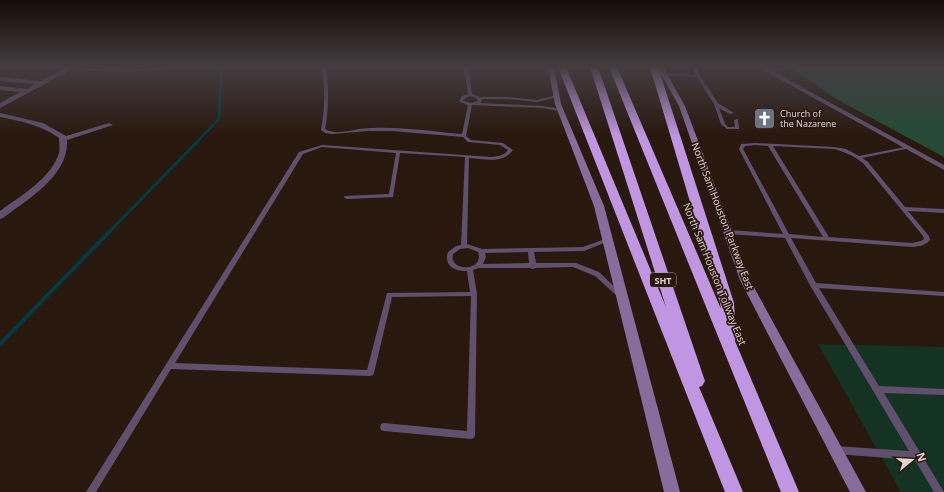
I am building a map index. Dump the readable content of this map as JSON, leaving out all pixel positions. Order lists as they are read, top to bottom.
{
  "streets": {
    "highway": ["North Sam Houston Tollway East", "SHT"],
    "main road": ["North Sam Houston Parkway East"]
  },
  "places": {
    "church": ["Church of the Nazarene"]
  },
  "north": "right"
}
